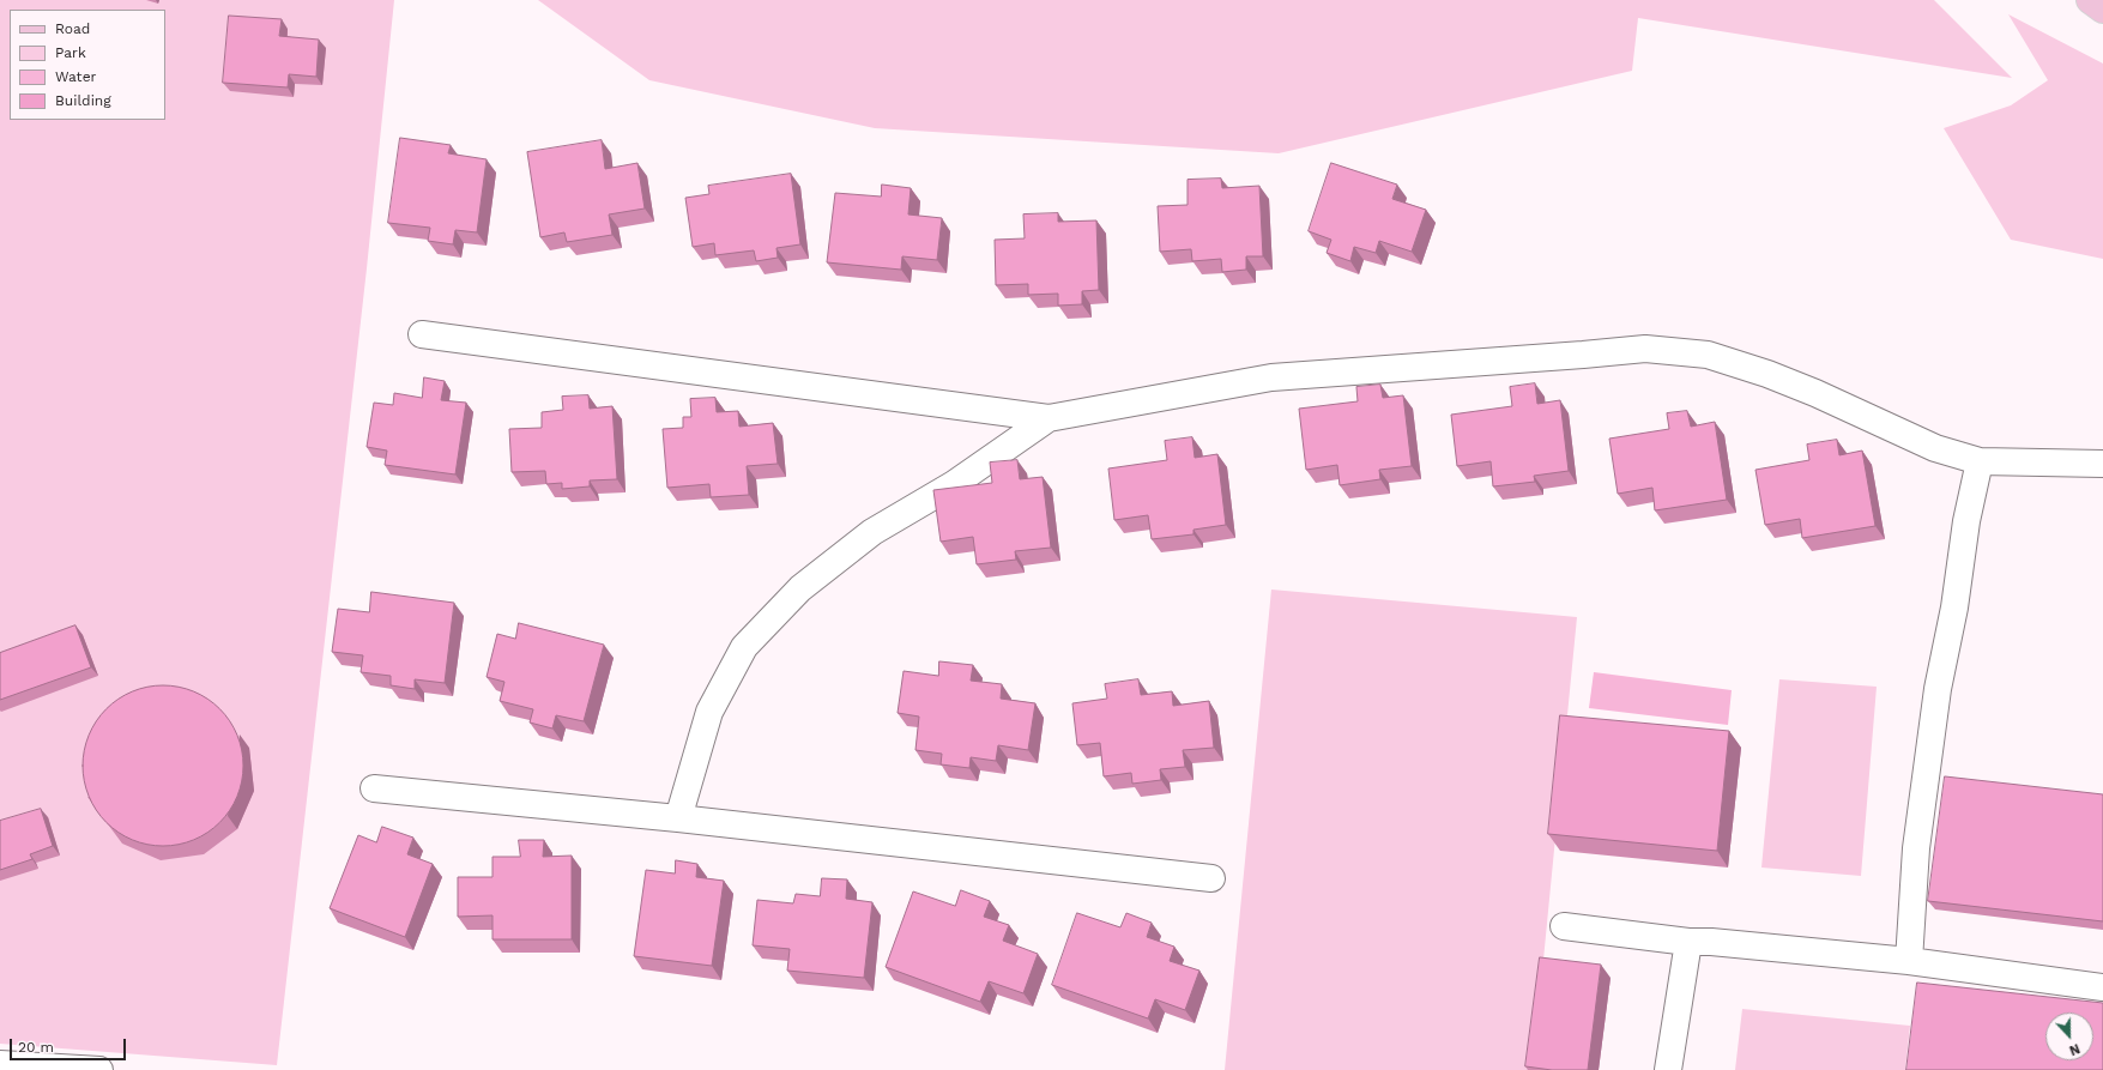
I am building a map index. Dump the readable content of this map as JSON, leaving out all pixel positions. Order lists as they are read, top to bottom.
{
  "legend": [
    "Road",
    "Park",
    "Water",
    "Building"
  ],
  "scale_bar": "20 m",
  "north": "bottom"
}
